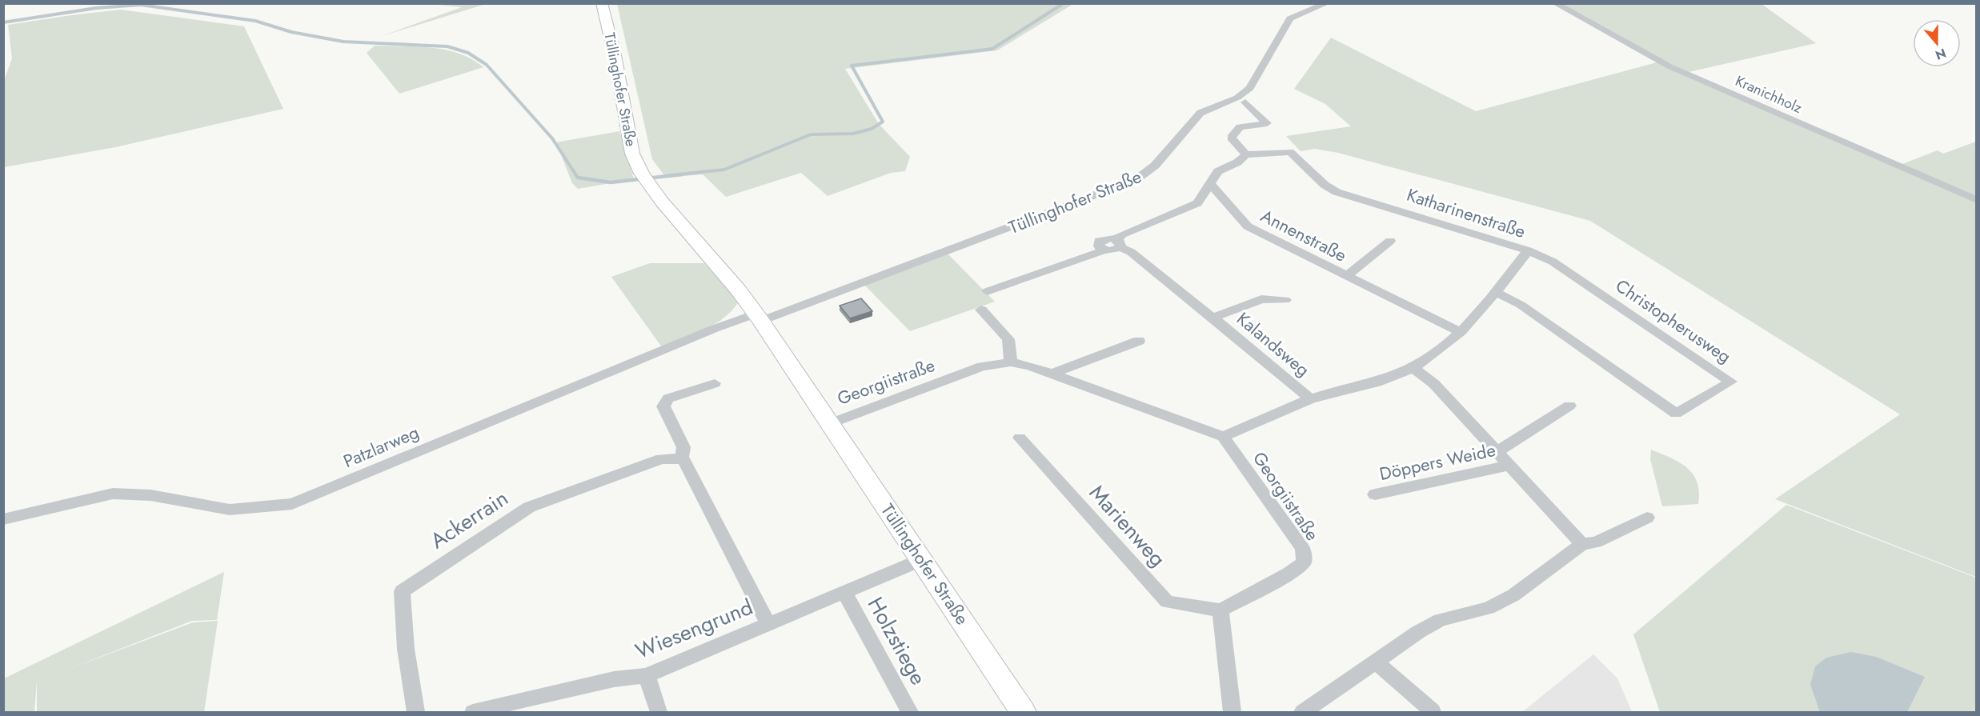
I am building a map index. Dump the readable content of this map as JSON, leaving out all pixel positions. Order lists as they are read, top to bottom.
{
  "streets": {
    "main road": ["Tüllinghofer Straße"],
    "street": [
      "Kranichholz",
      "Katharinenstraße",
      "Annenstraße",
      "Christopherusweg",
      "Kalandsweg",
      "Georgiistraße",
      "Patzlarweg",
      "Döppers Weide",
      "Ackerrain",
      "Marienweg",
      "Wiesengrund",
      "Holzstiege"
    ]
  },
  "crossings": [
    ["Tüllinghofer Straße", "Georgiistraße"],
    ["Tüllinghofer Straße", "Patzlarweg"],
    ["Tüllinghofer Straße", "Wiesengrund"],
    ["Katharinenstraße", "Annenstraße"],
    ["Katharinenstraße", "Christopherusweg"],
    ["Katharinenstraße", "Kalandsweg"],
    ["Katharinenstraße", "Georgiistraße"],
    ["Katharinenstraße", "Döppers Weide"],
    ["Georgiistraße", "Marienweg"],
    ["Wiesengrund", "Holzstiege"]
  ],
  "north": "bottom"
}
